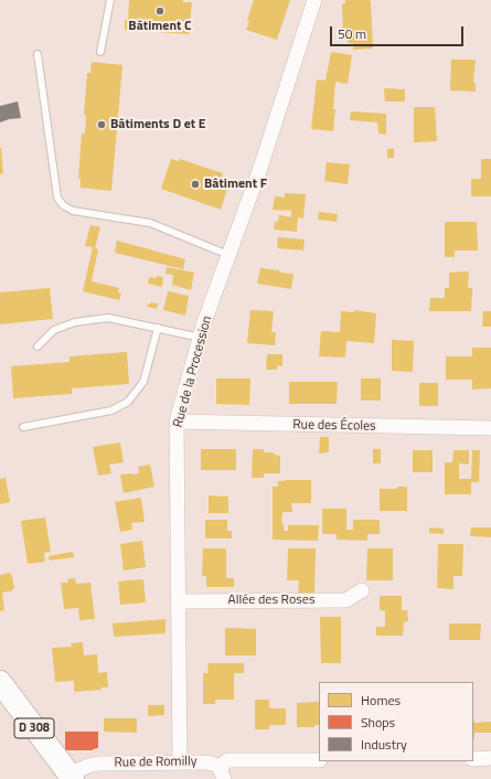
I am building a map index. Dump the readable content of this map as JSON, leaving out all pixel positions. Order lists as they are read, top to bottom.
{
  "streets": {
    "main road": ["D 308"],
    "street": [
      "Rue de la Procession",
      "Rue des Écoles",
      "Allée des Roses",
      "Rue de Romilly"
    ]
  },
  "crossings": [
    ["Rue de la Procession", "Rue des Écoles"],
    ["Rue de la Procession", "Allée des Roses"],
    ["Rue de la Procession", "Rue de Romilly"],
    ["D 308", "Rue de Romilly"]
  ],
  "places": ["Bâtiment C", "Bâtiments D et E", "Bâtiment F"],
  "legend": ["Homes", "Shops", "Industry"],
  "scale_bar": "50 m"
}
